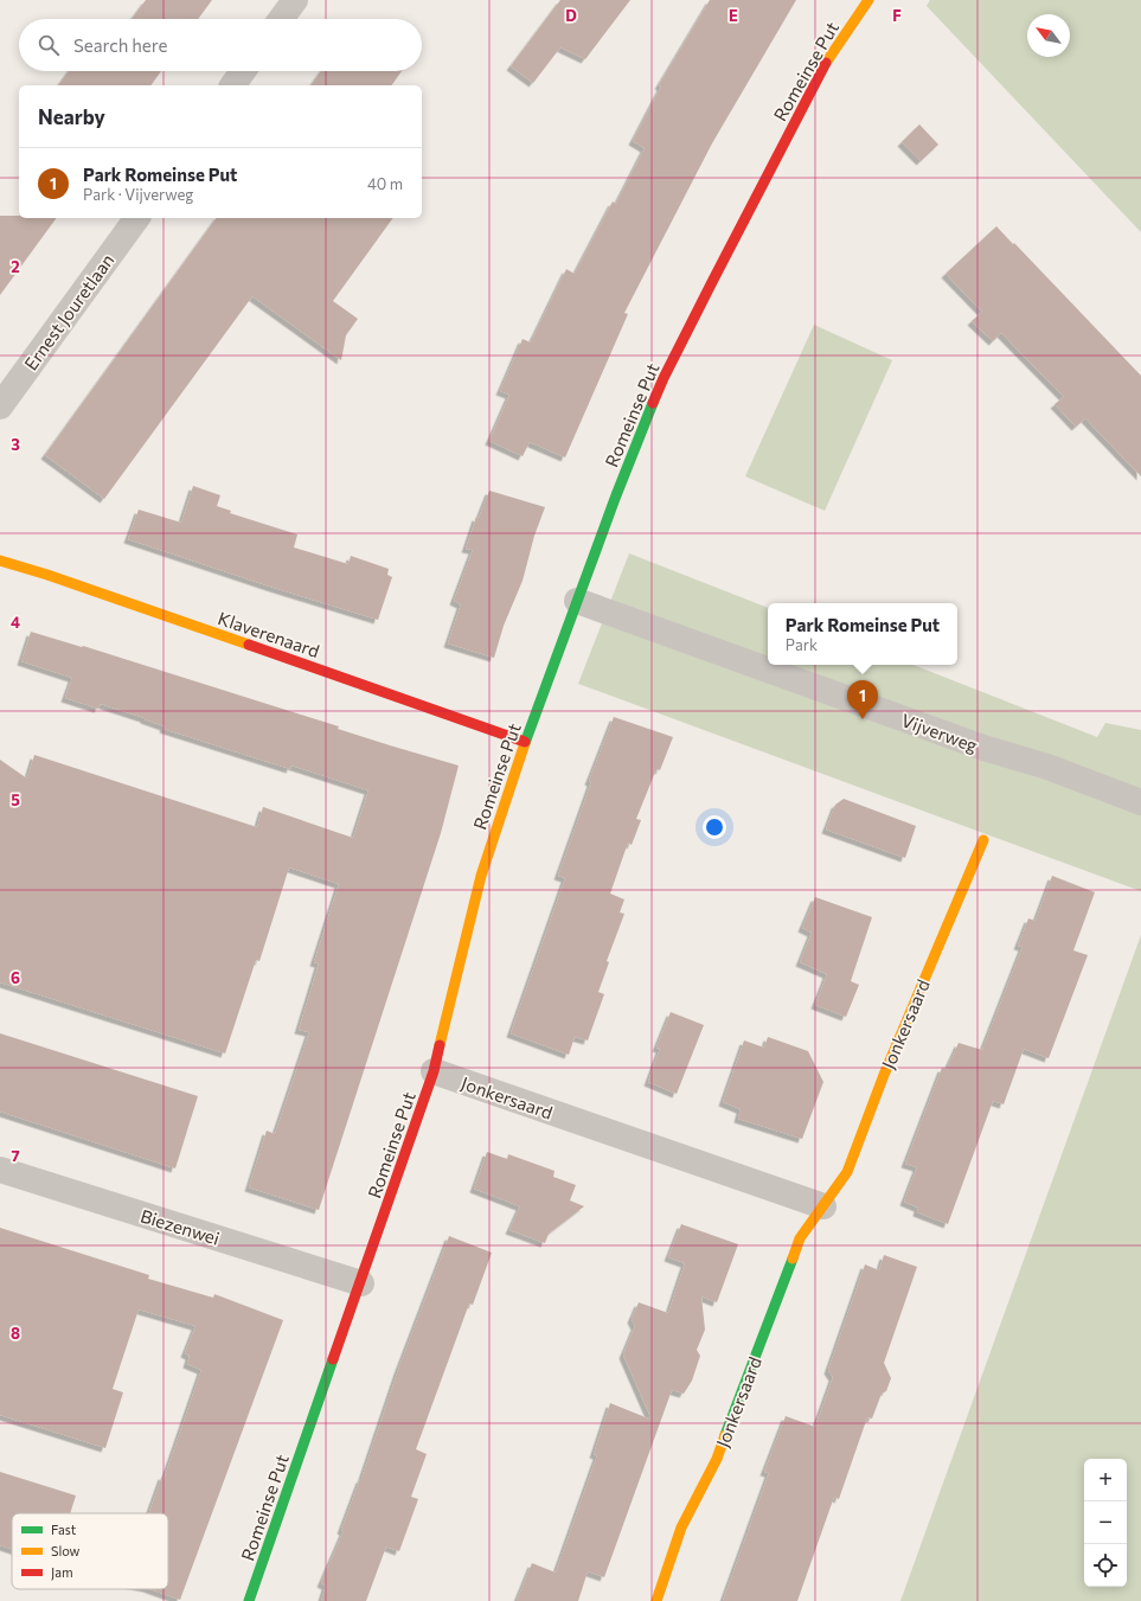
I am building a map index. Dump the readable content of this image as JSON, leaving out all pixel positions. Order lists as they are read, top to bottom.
{
  "streets": {
    "street": [
      "Romeinse Put",
      "Ernest Jouretlaan",
      "Klaverenaard",
      "Vijverweg",
      "Jonkersaard",
      "Biezenwei"
    ]
  },
  "crossings": [
    ["Romeinse Put", "Klaverenaard"],
    ["Romeinse Put", "Vijverweg"],
    ["Romeinse Put", "Jonkersaard"],
    ["Romeinse Put", "Biezenwei"]
  ],
  "legend": ["Fast", "Slow", "Jam"],
  "north": "top left",
  "page": {
    "search": "Search here",
    "heading": "Nearby",
    "list": [
      {
        "mark": "1",
        "name": "Park Romeinse Put",
        "note": "Park · Vijverweg",
        "value": "40 m"
      }
    ],
    "popup": ["Park Romeinse Put", "Park"],
    "pins": "1",
    "map_buttons": ["+", "−"]
  },
  "grid": {
    "columns": ["D", "E", "F"],
    "rows": [
      "2",
      "3",
      "4",
      "5",
      "6",
      "7",
      "8"
    ]
  }
}
